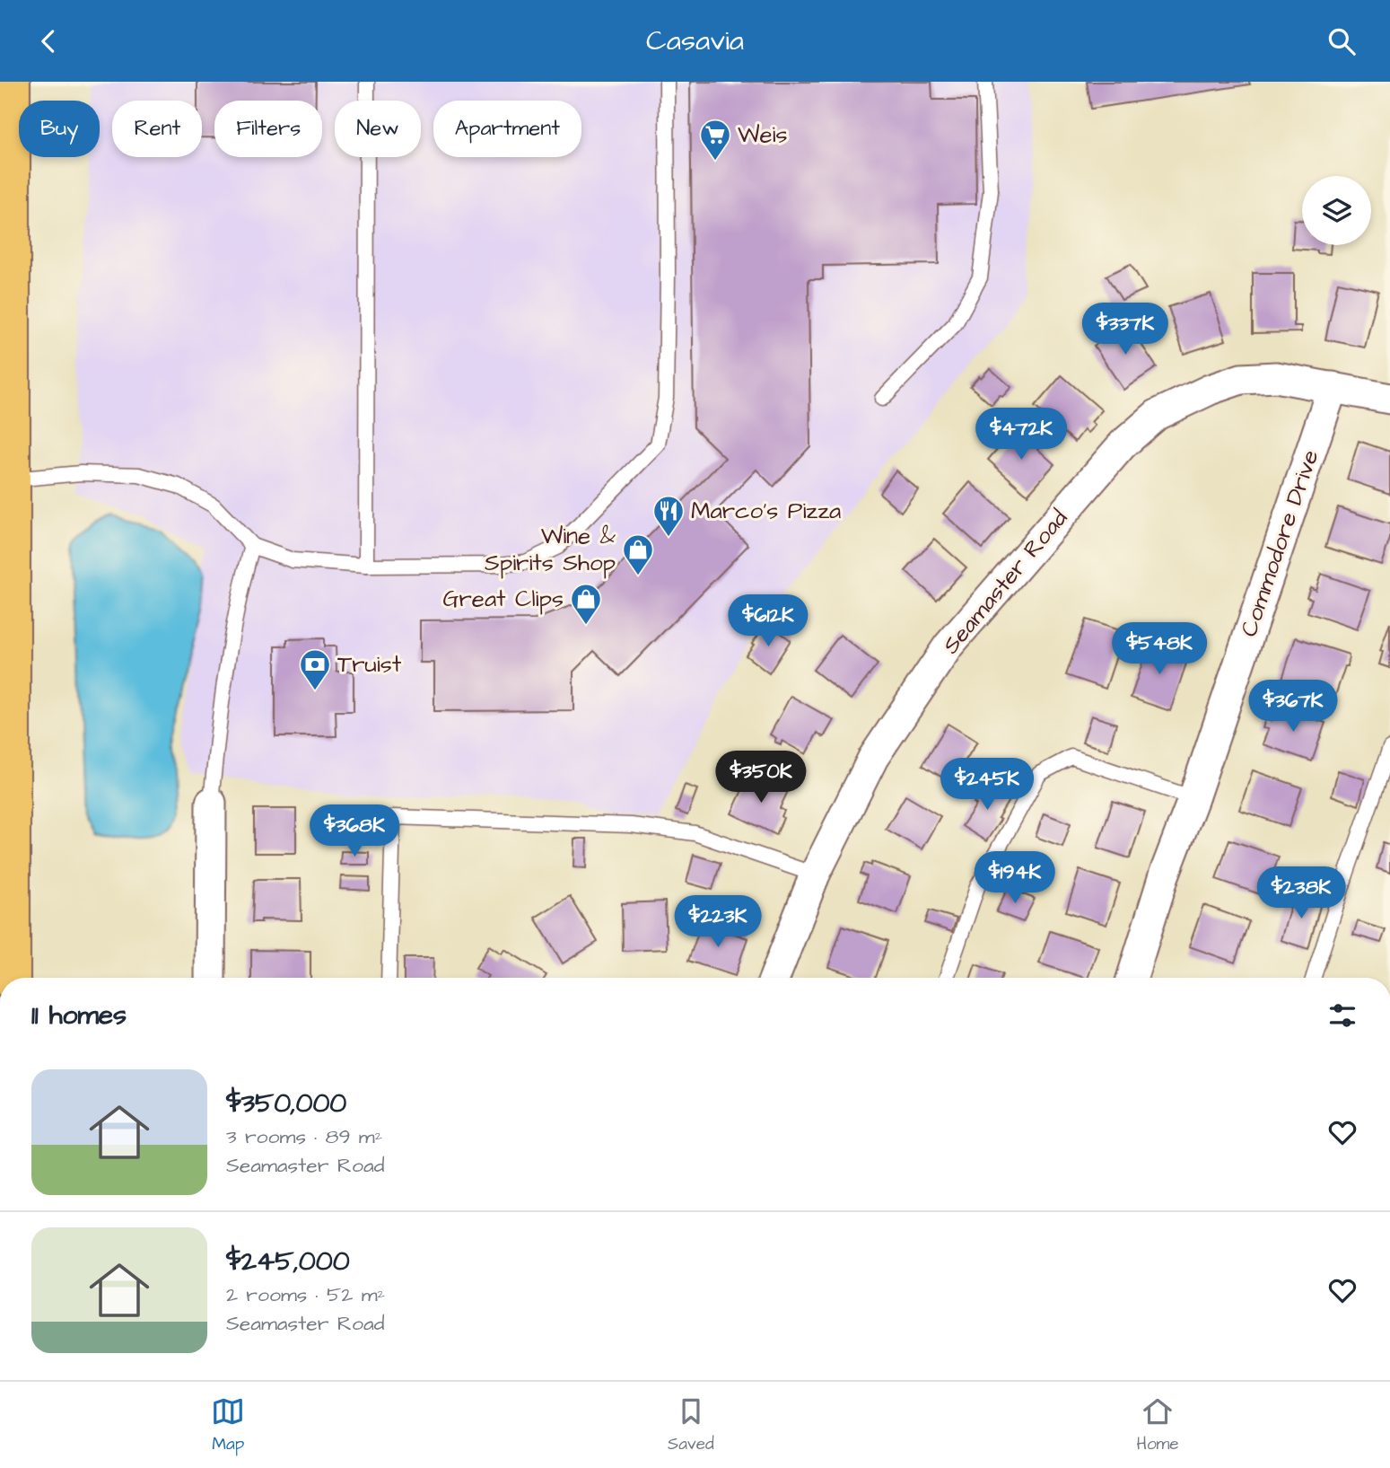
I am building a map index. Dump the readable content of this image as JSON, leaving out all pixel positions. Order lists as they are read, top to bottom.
{
  "streets": {
    "street": ["Commodore Drive", "Seamaster Road"]
  },
  "crossings": [
    ["Commodore Drive", "Seamaster Road"]
  ],
  "places": {
    "supermarket": ["Weis"],
    "restaurant": ["Marco's Pizza"],
    "shop": ["Wine & Spirits Shop", "Great Clips"],
    "bank": ["Truist"]
  },
  "page": {
    "header": "Casavia",
    "chip": [
      "Buy",
      "Rent",
      "Filters",
      "New",
      "Apartment"
    ],
    "price": [
      "$337K",
      "$472K",
      "$612K",
      "$548K",
      "$367K",
      "$350K",
      "$245K",
      "$368K",
      "$194K",
      "$238K",
      "$223K"
    ],
    "heading": "11 homes",
    "list": [
      {
        "name": "$350,000",
        "note": "3 rooms · 89 m² · Seamaster Road"
      },
      {
        "name": "$245,000",
        "note": "2 rooms · 52 m² · Seamaster Road"
      }
    ],
    "tabs": ["Map", "Saved", "Home"]
  }
}
